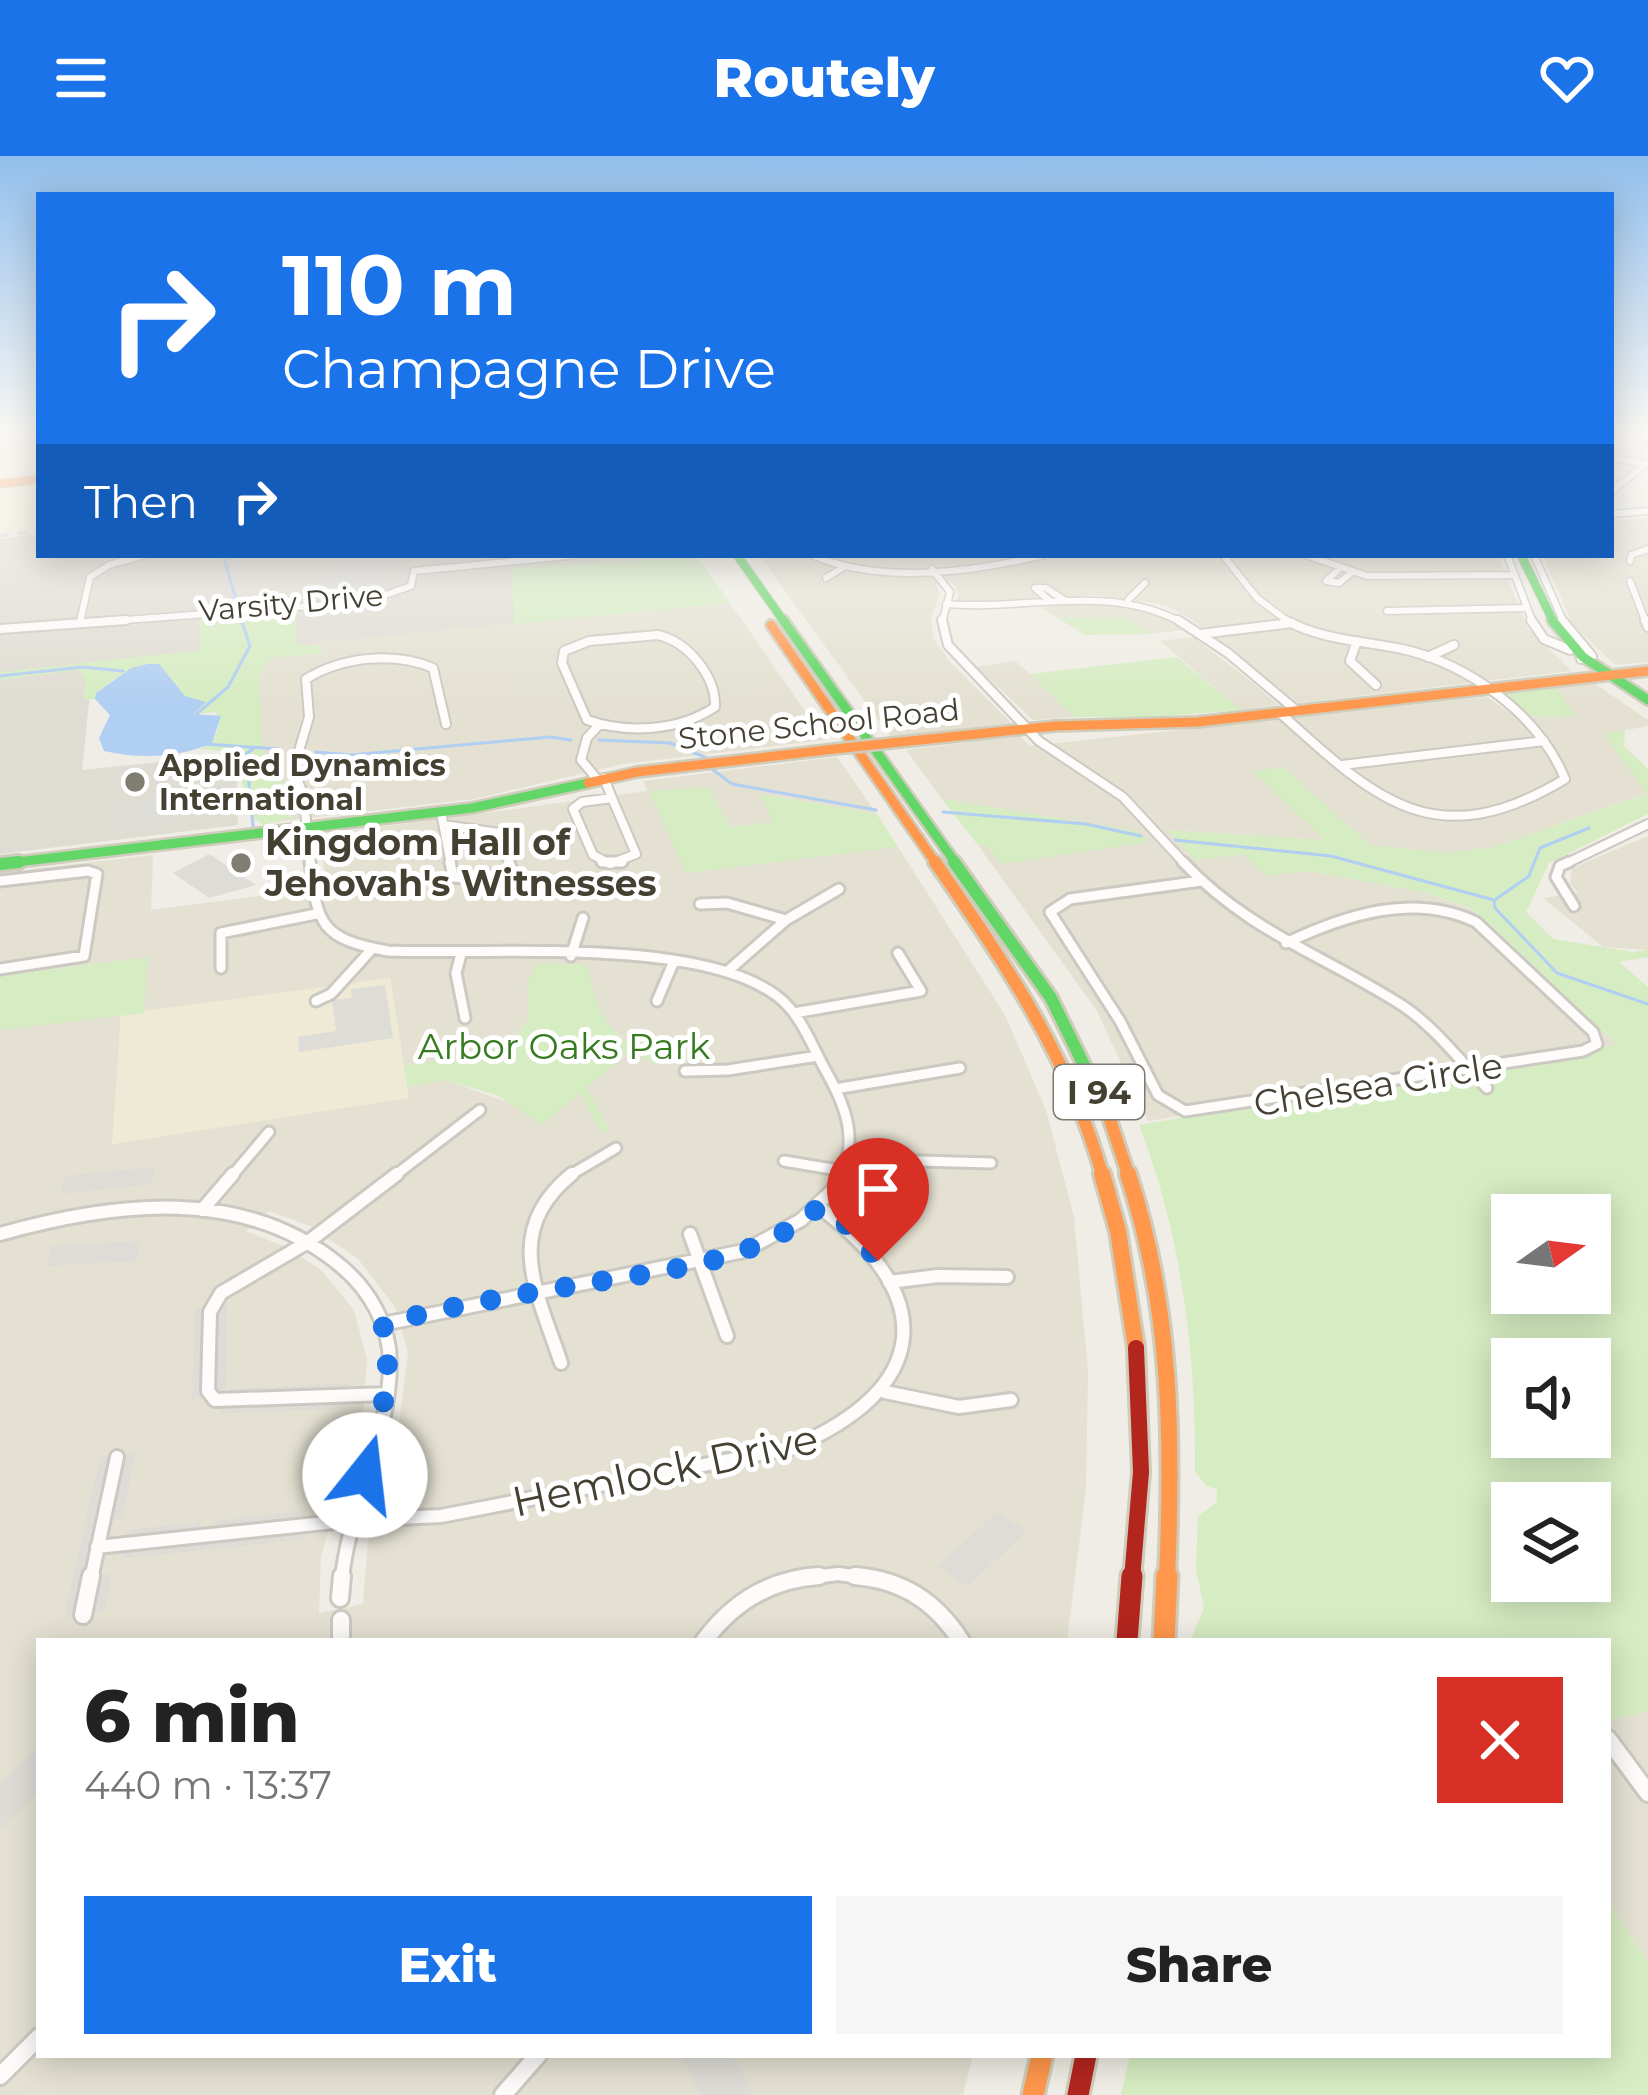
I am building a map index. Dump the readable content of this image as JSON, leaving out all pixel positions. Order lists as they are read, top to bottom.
{
  "streets": {
    "main road": ["Stone School Road", "I 94"],
    "street": ["Varsity Drive", "Chelsea Circle", "Hemlock Drive"]
  },
  "parks": ["Arbor Oaks Park"],
  "places": ["Applied Dynamics International", "Kingdom Hall of Jehovah's Witnesses"],
  "north": "right",
  "page": {
    "header": "Routely",
    "turn": ["110 m", "Champagne Drive"],
    "then": "Then",
    "heading": ["6 min", "440 m · 13:37"],
    "buttons": ["Exit", "Share"]
  }
}
